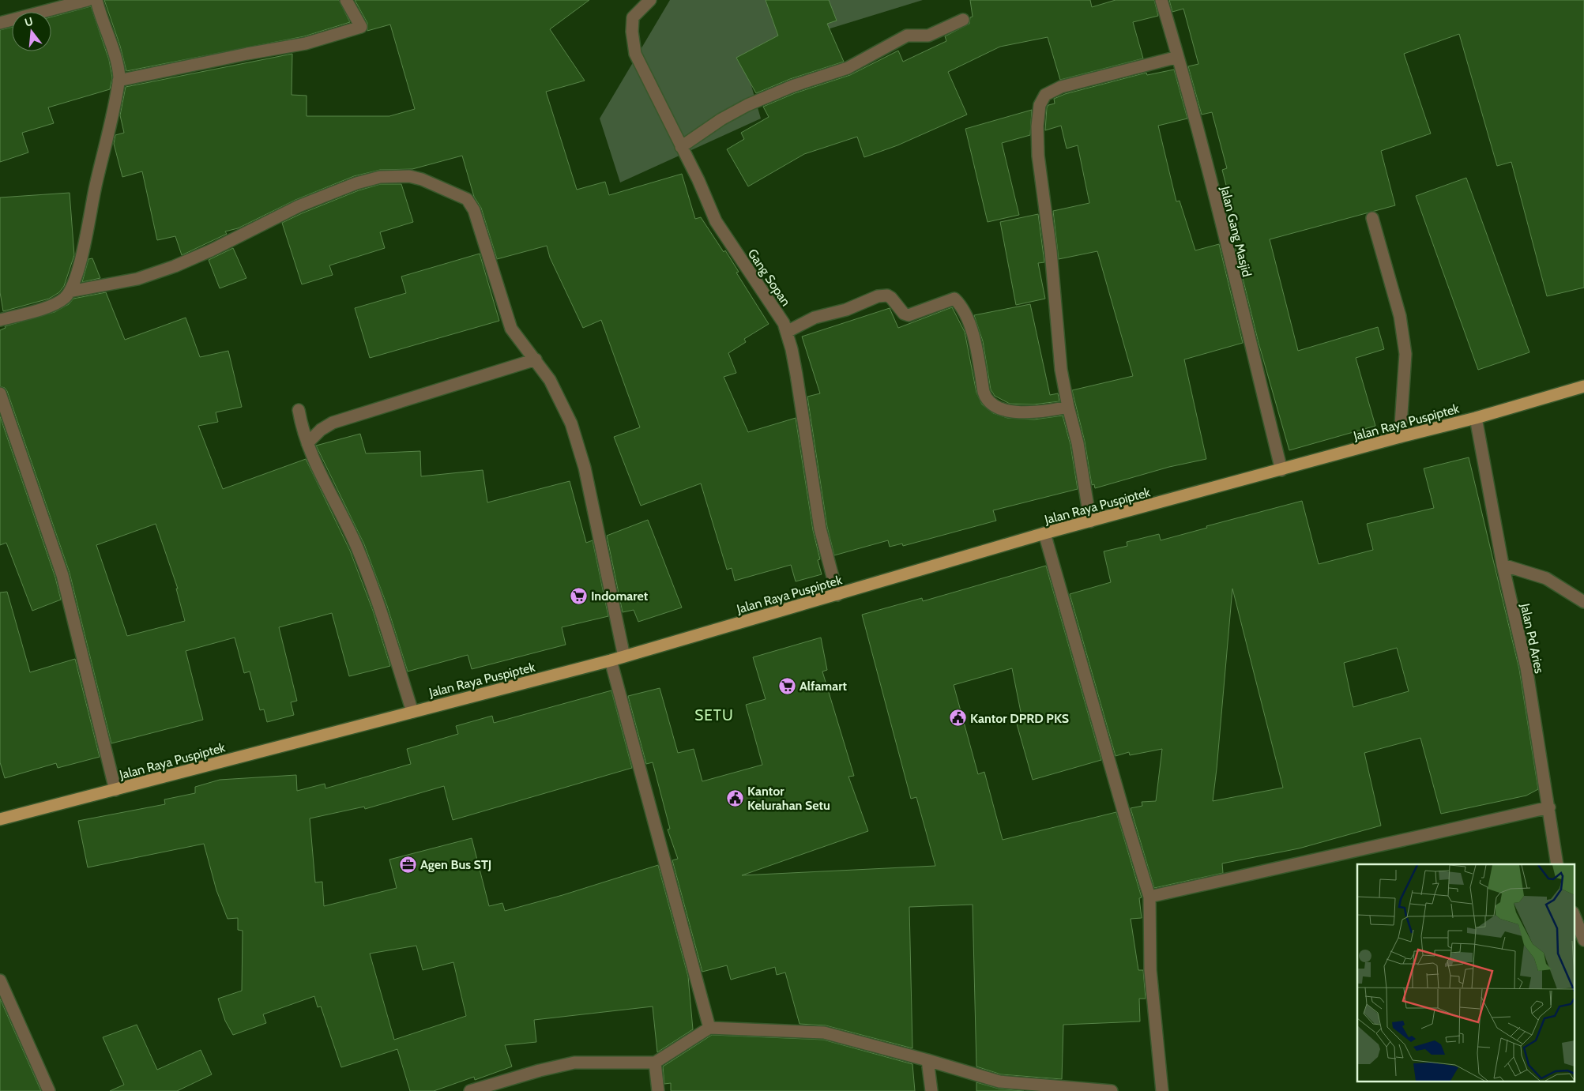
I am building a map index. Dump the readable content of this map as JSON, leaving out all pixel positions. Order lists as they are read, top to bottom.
{
  "streets": {
    "main road": ["Jalan Raya Puspiptek"],
    "street": ["Jalan Gang Masjid", "Gang Sopan", "Jalan Pd Aries"]
  },
  "crossings": [
    ["Jalan Gang Masjid", "Jalan Raya Puspiptek"],
    ["Gang Sopan", "Jalan Raya Puspiptek"],
    ["Jalan Raya Puspiptek", "Jalan Pd Aries"]
  ],
  "districts": ["SETU"],
  "places": {
    "supermarket": ["Indomaret", "Alfamart"],
    "public building": ["Kantor DPRD PKS", "Kantor Kelurahan Setu"],
    "office": ["Agen Bus STJ"]
  },
  "north": "top"
}
